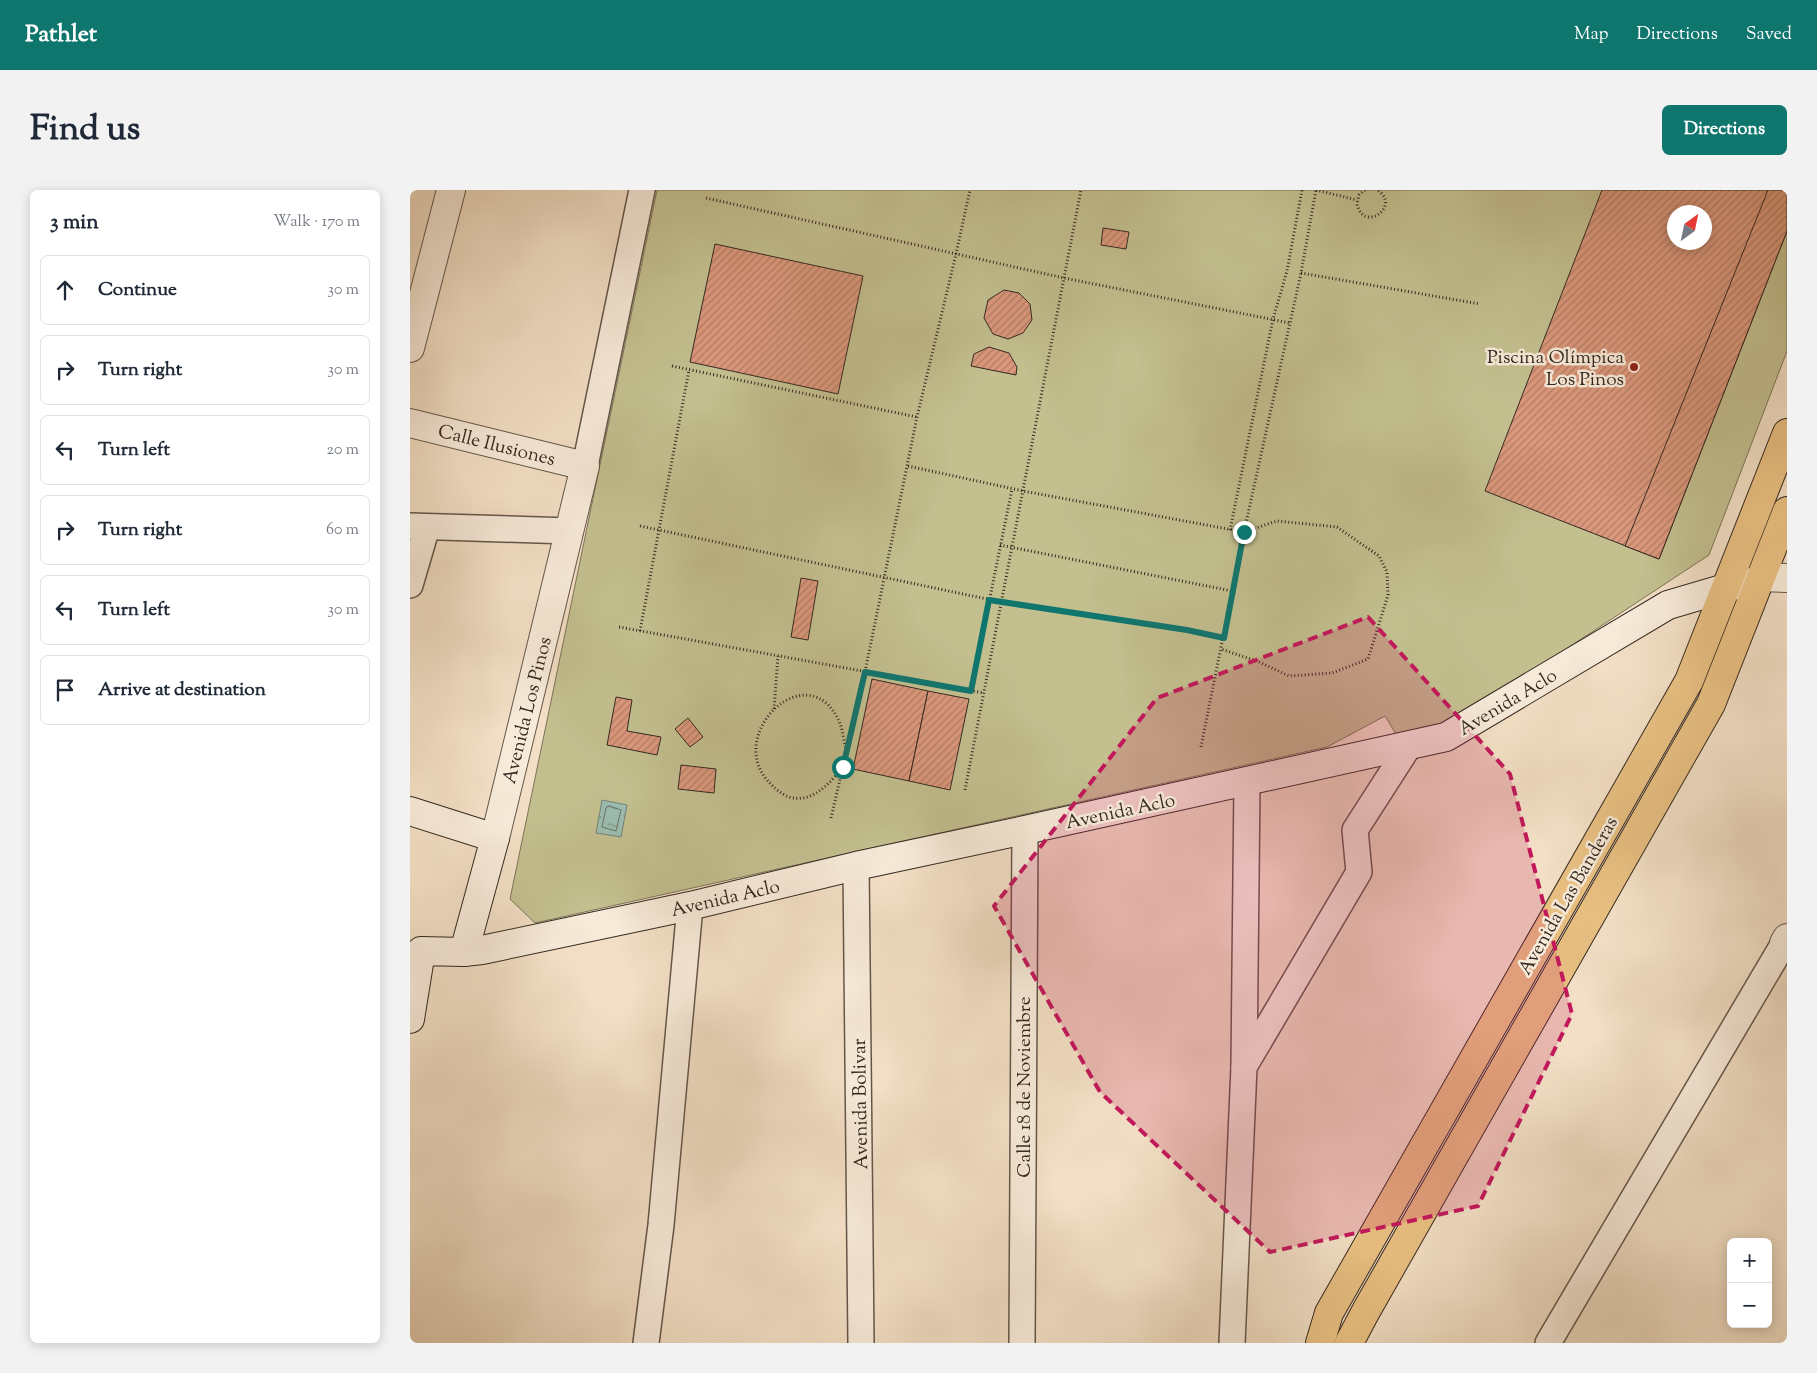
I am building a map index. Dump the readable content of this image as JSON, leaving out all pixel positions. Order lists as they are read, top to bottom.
{
  "streets": {
    "main road": [
      "Calle Ilusiones",
      "Avenida Aclo",
      "Avenida Los Pinos",
      "Avenida Las Banderas"
    ],
    "street": ["Calle 18 de Noviembre", "Avenida Bolivar"]
  },
  "crossings": [
    ["Calle Ilusiones", "Avenida Los Pinos"],
    ["Avenida Aclo", "Avenida Los Pinos"],
    ["Avenida Aclo", "Avenida Las Banderas"],
    ["Avenida Aclo", "Calle 18 de Noviembre"],
    ["Avenida Aclo", "Avenida Bolivar"]
  ],
  "places": ["Piscina Olímpica Los Pinos"],
  "north": "top right",
  "page": {
    "header": "Pathlet",
    "nav": ["Map", "Directions", "Saved"],
    "title": "Find us",
    "buttons": "Directions",
    "heading": ["3 min", "Walk · 170 m"],
    "list": [
      ["Continue", "30 m"],
      ["Turn right", "30 m"],
      ["Turn left", "20 m"],
      ["Turn right", "60 m"],
      ["Turn left", "30 m"],
      "Arrive at destination"
    ],
    "map_buttons": ["+", "−"]
  }
}
